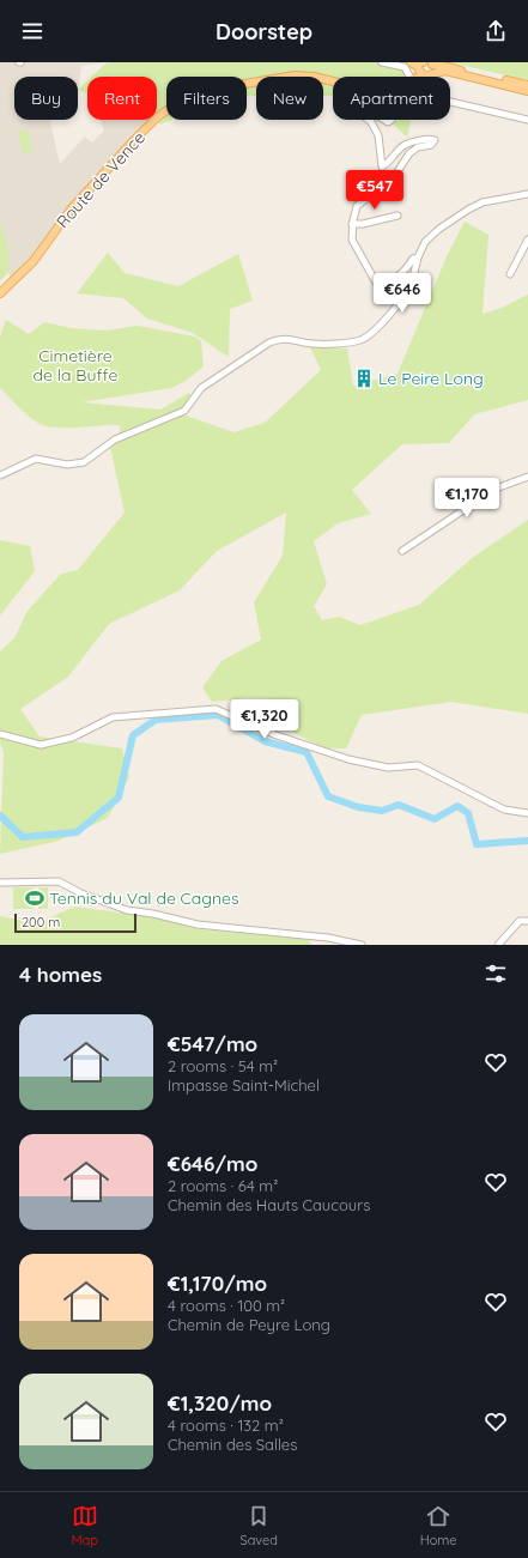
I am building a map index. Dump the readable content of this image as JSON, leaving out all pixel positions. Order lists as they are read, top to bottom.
{
  "streets": {
    "main road": ["Route de Vence"]
  },
  "parks": ["Cimetière de la Buffe"],
  "places": {
    "building": ["Le Peire Long"],
    "sports": ["Tennis du Val de Cagnes"]
  },
  "scale_bar": "200 m",
  "page": {
    "header": "Doorstep",
    "chip": [
      "Buy",
      "Rent",
      "Filters",
      "New",
      "Apartment"
    ],
    "price": [
      "€547",
      "€646",
      "€1,170",
      "€1,320"
    ],
    "scale": "200 m",
    "heading": "4 homes",
    "list": [
      {
        "name": "€547/mo",
        "note": "2 rooms · 54 m² · Impasse Saint-Michel"
      },
      {
        "name": "€646/mo",
        "note": "2 rooms · 64 m² · Chemin des Hauts Caucours"
      },
      {
        "name": "€1,170/mo",
        "note": "4 rooms · 100 m² · Chemin de Peyre Long"
      },
      {
        "name": "€1,320/mo",
        "note": "4 rooms · 132 m² · Chemin des Salles"
      }
    ],
    "tabs": ["Map", "Saved", "Home"]
  }
}
